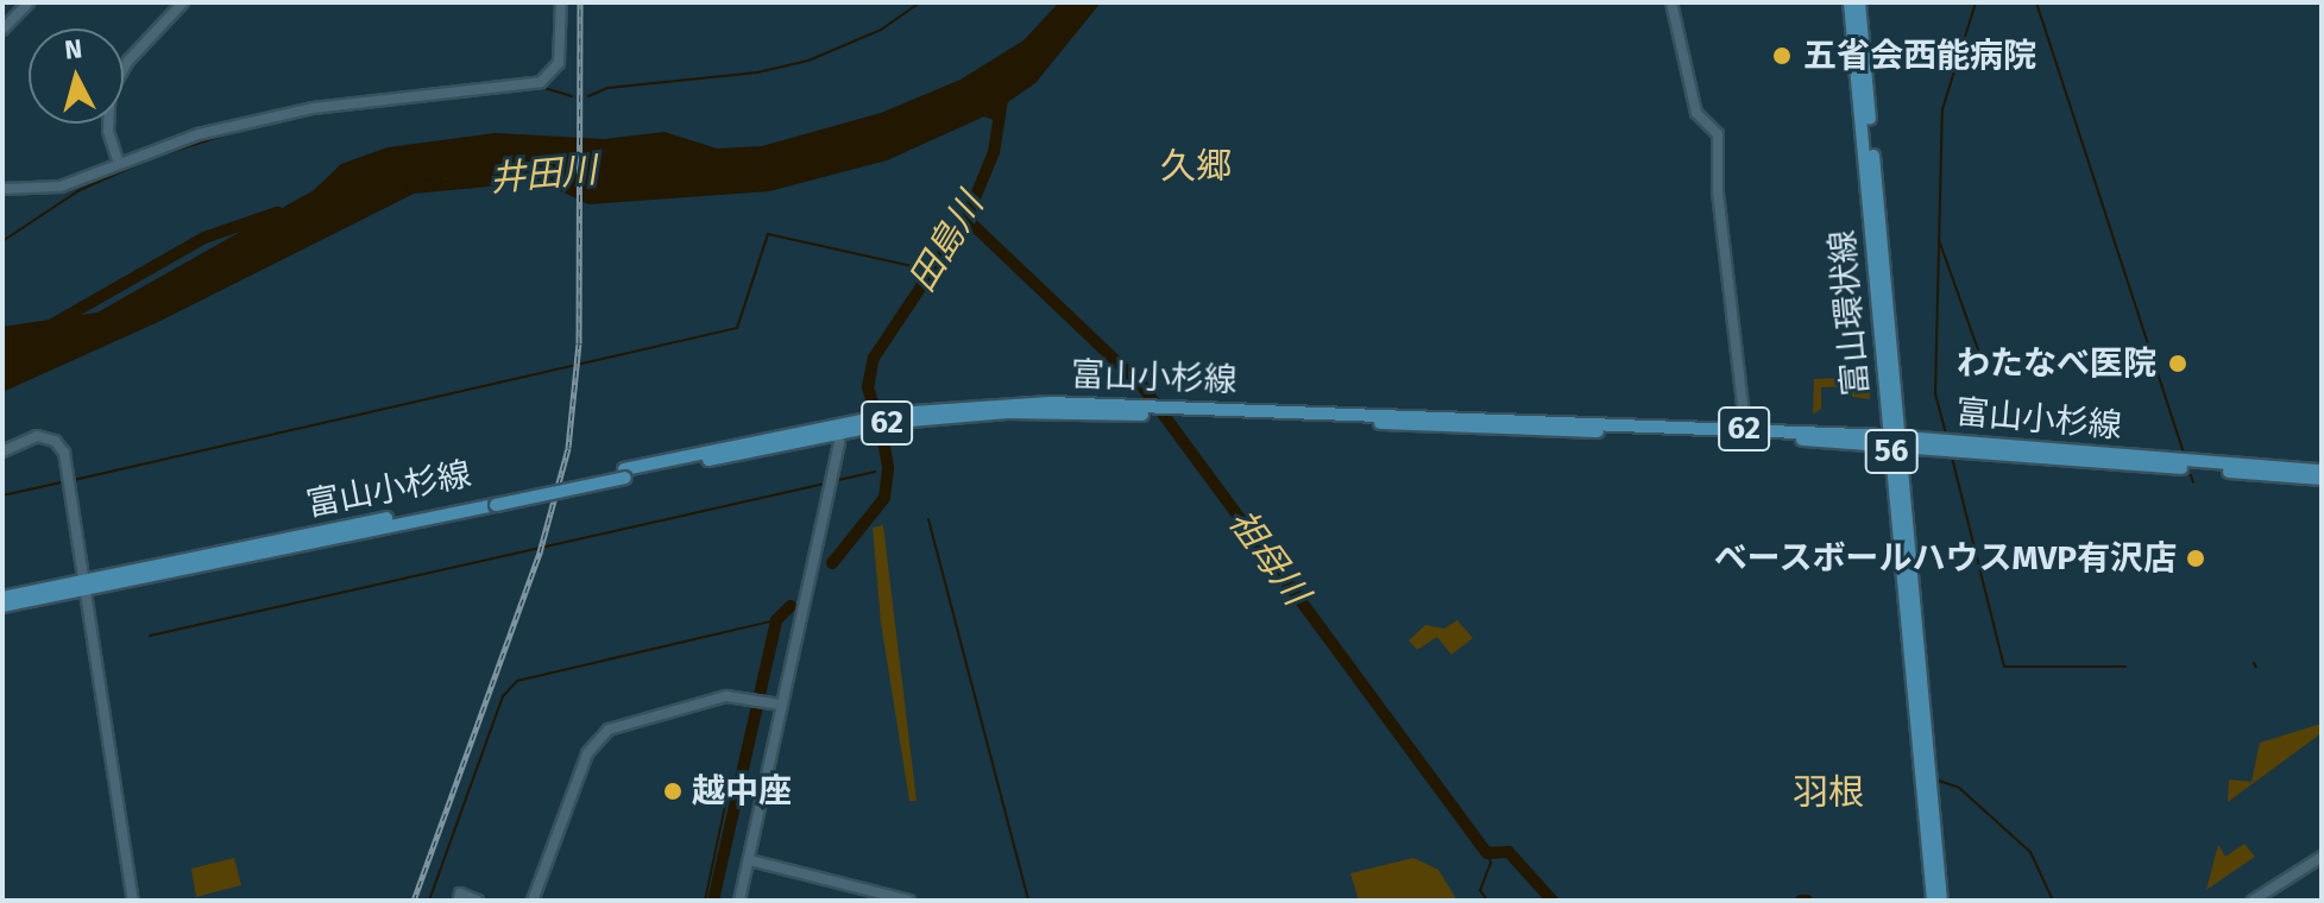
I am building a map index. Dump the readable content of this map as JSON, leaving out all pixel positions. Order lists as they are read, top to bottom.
{
  "streets": {
    "main road": [
      "富山環状線",
      "富山小杉線",
      "62",
      "56"
    ]
  },
  "crossings": [
    ["富山環状線", "富山小杉線"]
  ],
  "districts": ["久郷", "羽根"],
  "water": ["井田川", "田島川", "祖母川"],
  "places": [
    "五省会西能病院",
    "わたなべ医院",
    "ベースボールハウスMVP有沢店",
    "越中座"
  ],
  "north": "top"
}
